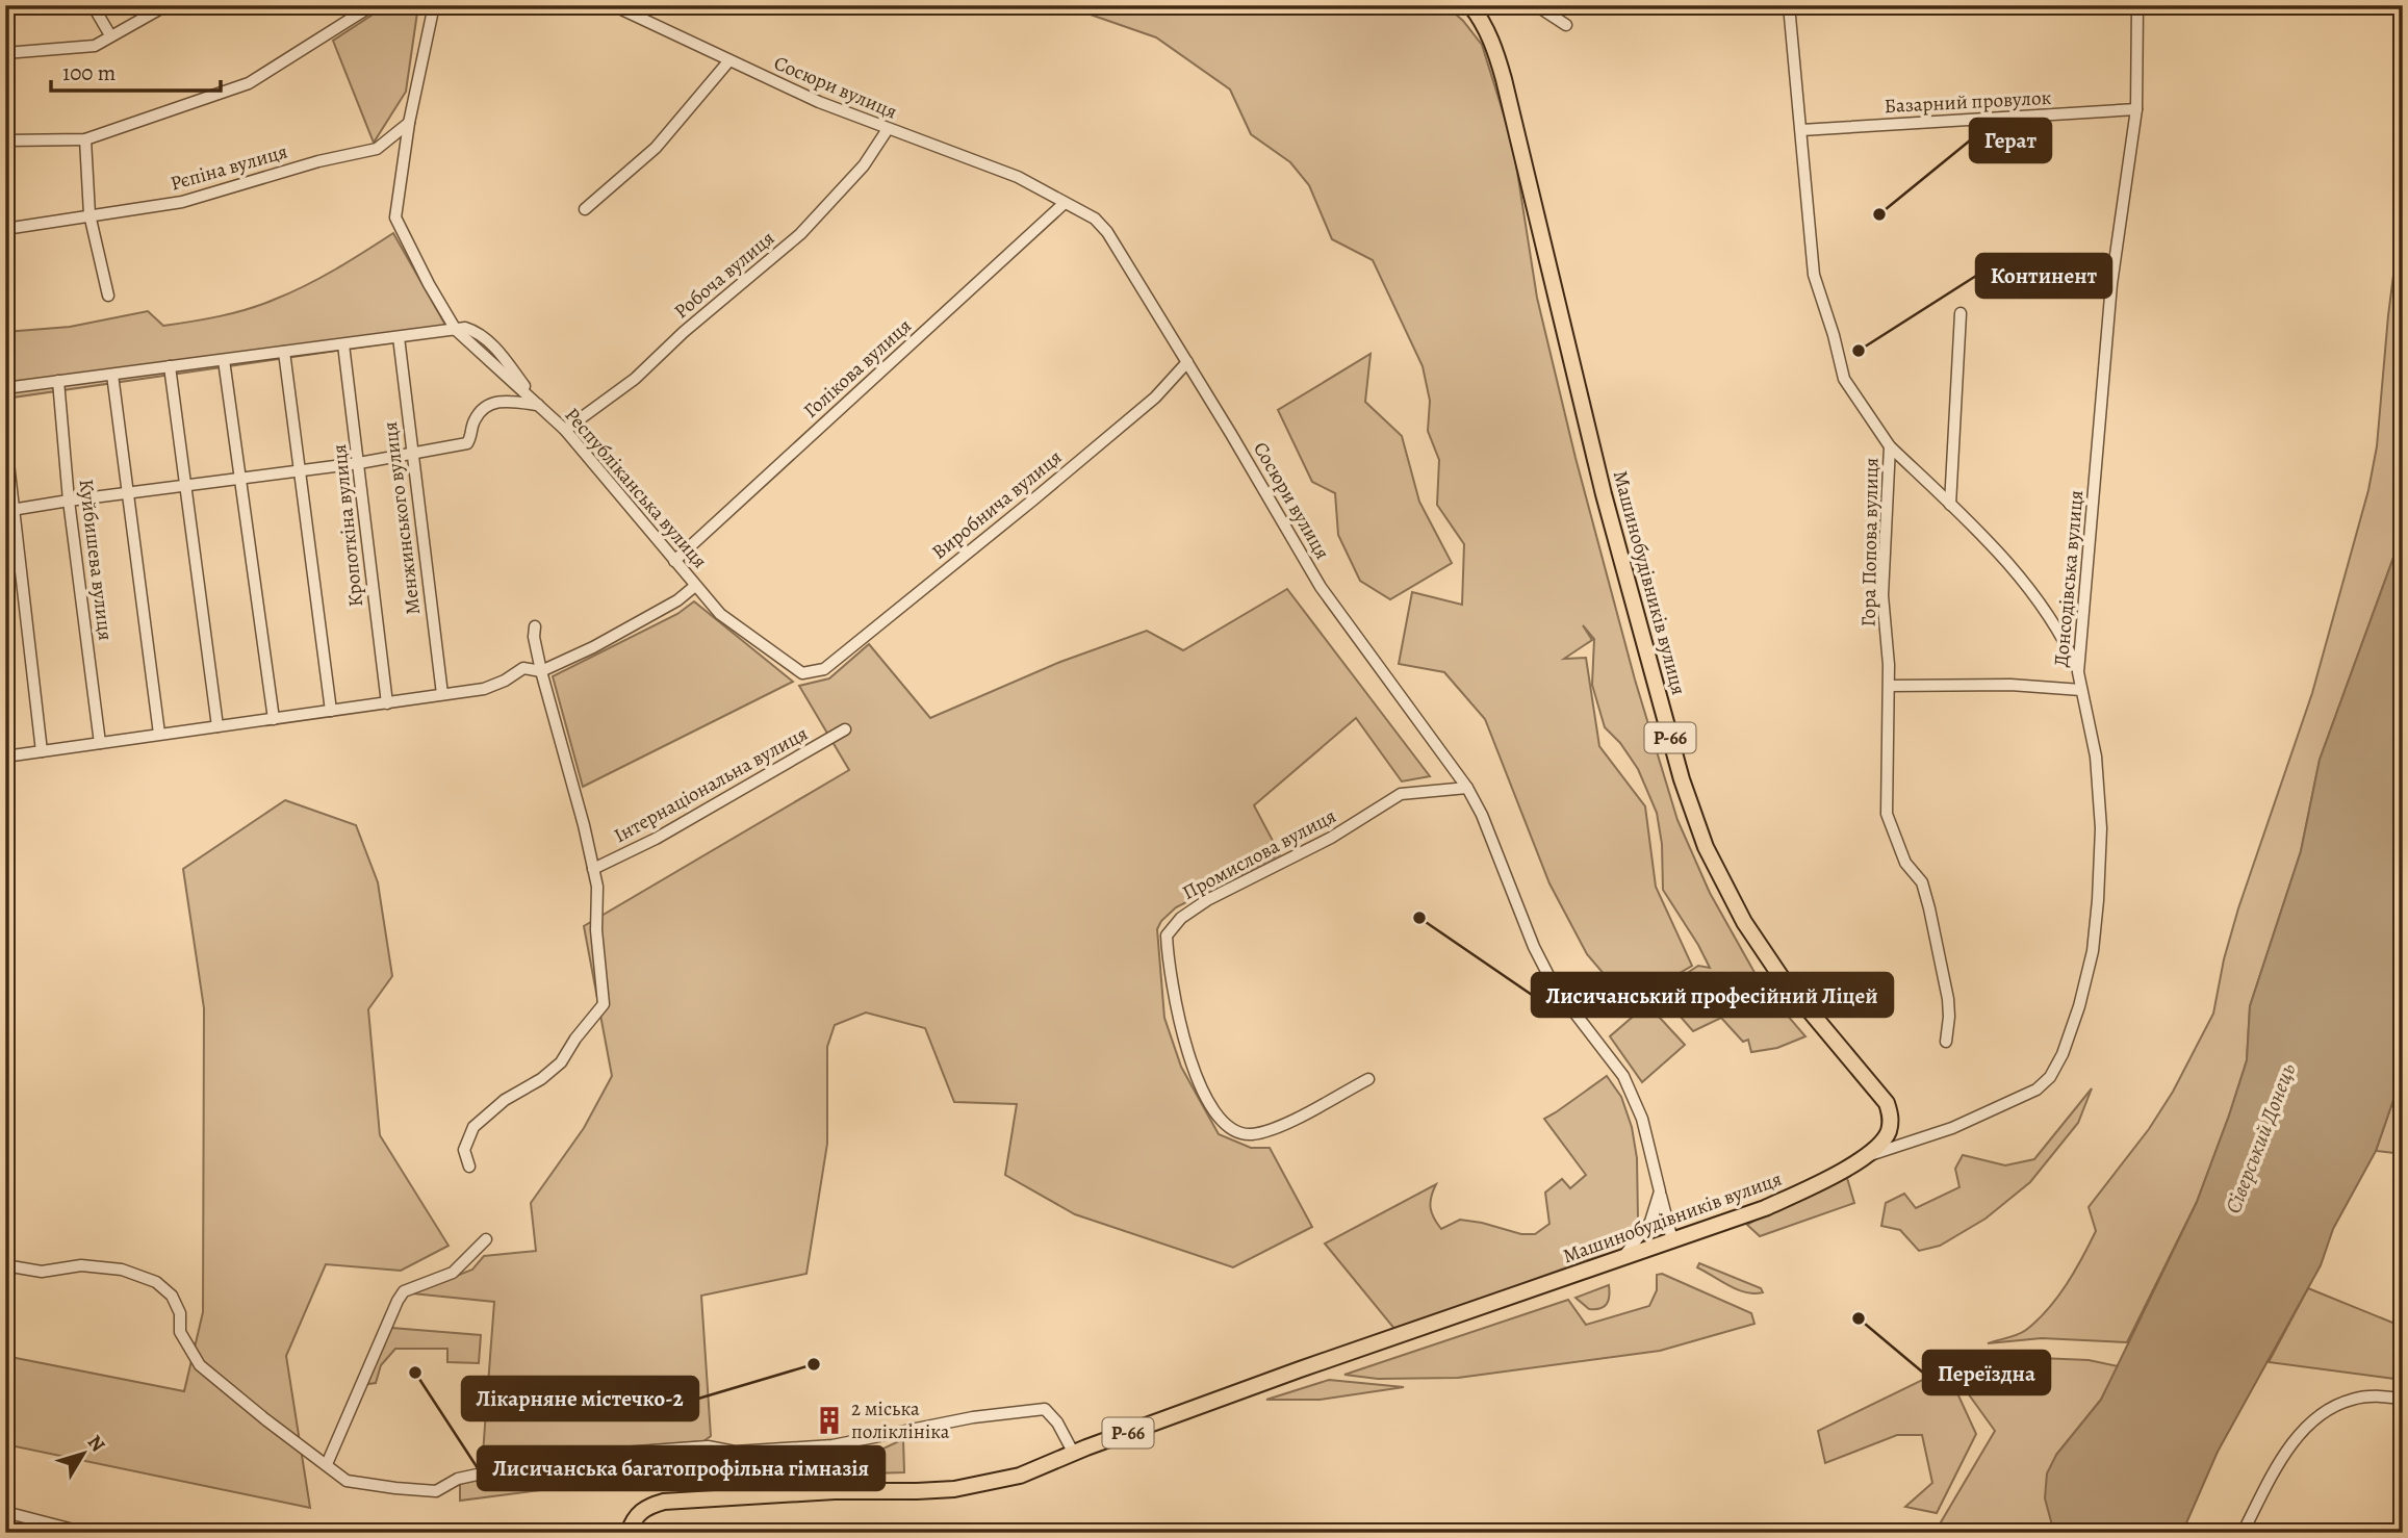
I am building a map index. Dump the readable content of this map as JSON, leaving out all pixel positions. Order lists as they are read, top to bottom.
{
  "streets": {
    "main road": ["Машинобудівників вулиця", "Р-66"],
    "street": [
      "Сосюри вулиця",
      "Базарний провулок",
      "Рєпіна вулиця",
      "Робоча вулиця",
      "Голікова вулиця",
      "Республіканська вулиця",
      "Виробнича вулиця",
      "Менжинського вулиця",
      "Кропоткіна вулиця",
      "Гора Попова вулиця",
      "Куйбишева вулиця",
      "Донсодівська вулиця",
      "Інтернаціональна вулиця",
      "Промислова вулиця"
    ]
  },
  "crossings": [
    ["Сосюри вулиця", "Робоча вулиця"],
    ["Сосюри вулиця", "Голікова вулиця"],
    ["Сосюри вулиця", "Виробнича вулиця"],
    ["Сосюри вулиця", "Машинобудівників вулиця"],
    ["Сосюри вулиця", "Промислова вулиця"],
    ["Базарний провулок", "Гора Попова вулиця"],
    ["Базарний провулок", "Донсодівська вулиця"],
    ["Рєпіна вулиця", "Республіканська вулиця"],
    ["Робоча вулиця", "Республіканська вулиця"],
    ["Голікова вулиця", "Республіканська вулиця"],
    ["Республіканська вулиця", "Виробнича вулиця"],
    ["Донсодівська вулиця", "Машинобудівників вулиця"]
  ],
  "water": ["Сіверський Донець"],
  "places": {
    "other": [
      "Герат",
      "Континент",
      "Лисичанський професійний Ліцей",
      "Переїздна",
      "Лікарняне містечко-2",
      "Лисичанська багатопрофільна гімназія"
    ],
    "building": ["2 міська поліклініка"]
  },
  "scale_bar": "100 m",
  "north": "top right"
}
